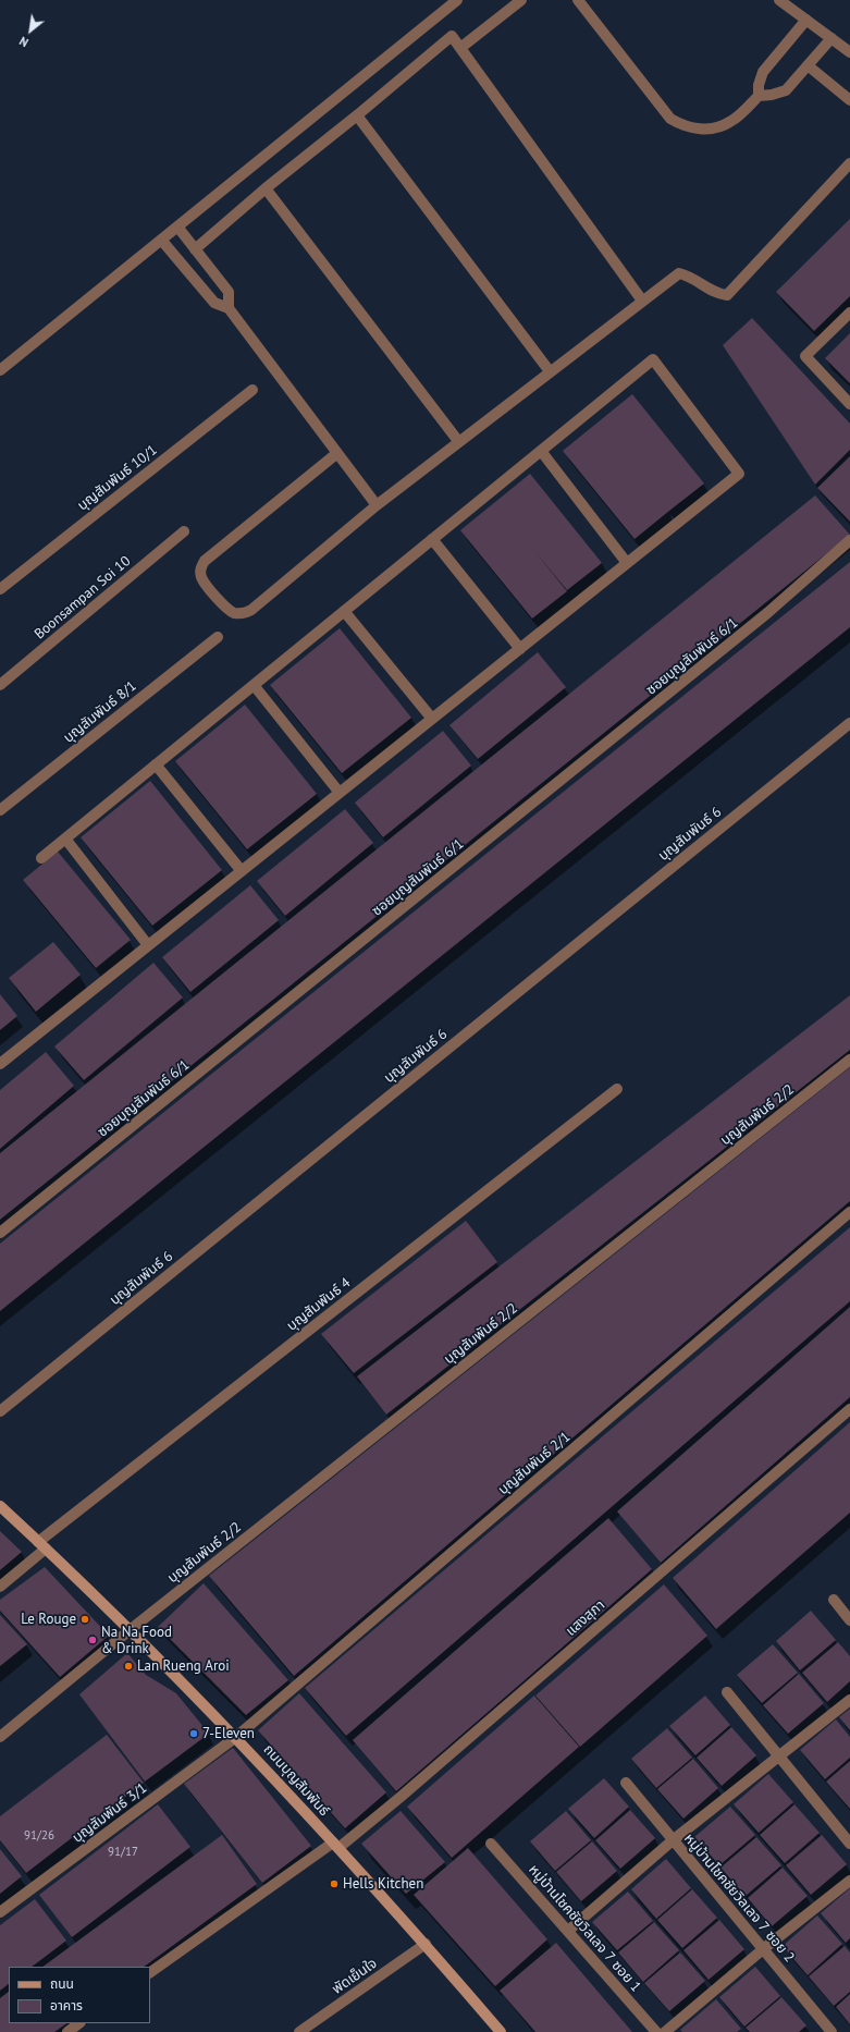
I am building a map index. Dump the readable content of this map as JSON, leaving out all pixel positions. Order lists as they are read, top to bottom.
{
  "streets": {
    "street": [
      "บุญสัมพันธ์ 10/1",
      "Boonsampan Soi 10",
      "ซอยบุญสัมพันธ์ 6/1",
      "บุญสัมพันธ์ 8/1",
      "บุญสัมพันธ์ 6",
      "บุญสัมพันธ์ 2/2",
      "บุญสัมพันธ์ 4",
      "บุญสัมพันธ์ 2/1",
      "แสงสุภา",
      "ถนนบุญสัมพันธ์",
      "บุญสัมพันธ์ 3/1",
      "หมู่บ้านโชคชัยวิลเลจ 7 ซอย 2",
      "หมู่บ้านโชคชัยวิลเลจ 7 ซอย 1",
      "พัดเย็นใจ"
    ]
  },
  "crossings": [
    ["บุญสัมพันธ์ 2/2", "ถนนบุญสัมพันธ์"],
    ["บุญสัมพันธ์ 4", "ถนนบุญสัมพันธ์"],
    ["บุญสัมพันธ์ 2/1", "ถนนบุญสัมพันธ์"],
    ["บุญสัมพันธ์ 2/1", "บุญสัมพันธ์ 3/1"],
    ["แสงสุภา", "ถนนบุญสัมพันธ์"],
    ["ถนนบุญสัมพันธ์", "บุญสัมพันธ์ 3/1"],
    ["ถนนบุญสัมพันธ์", "พัดเย็นใจ"]
  ],
  "places": [
    "Le Rouge",
    "Na Na Food & Drink",
    "Lan Rueng Aroi",
    "7-Eleven",
    "Hells Kitchen"
  ],
  "house_numbers": ["91/26", "91/17"],
  "legend": ["ถนน", "อาคาร"],
  "north": "bottom left"
}
